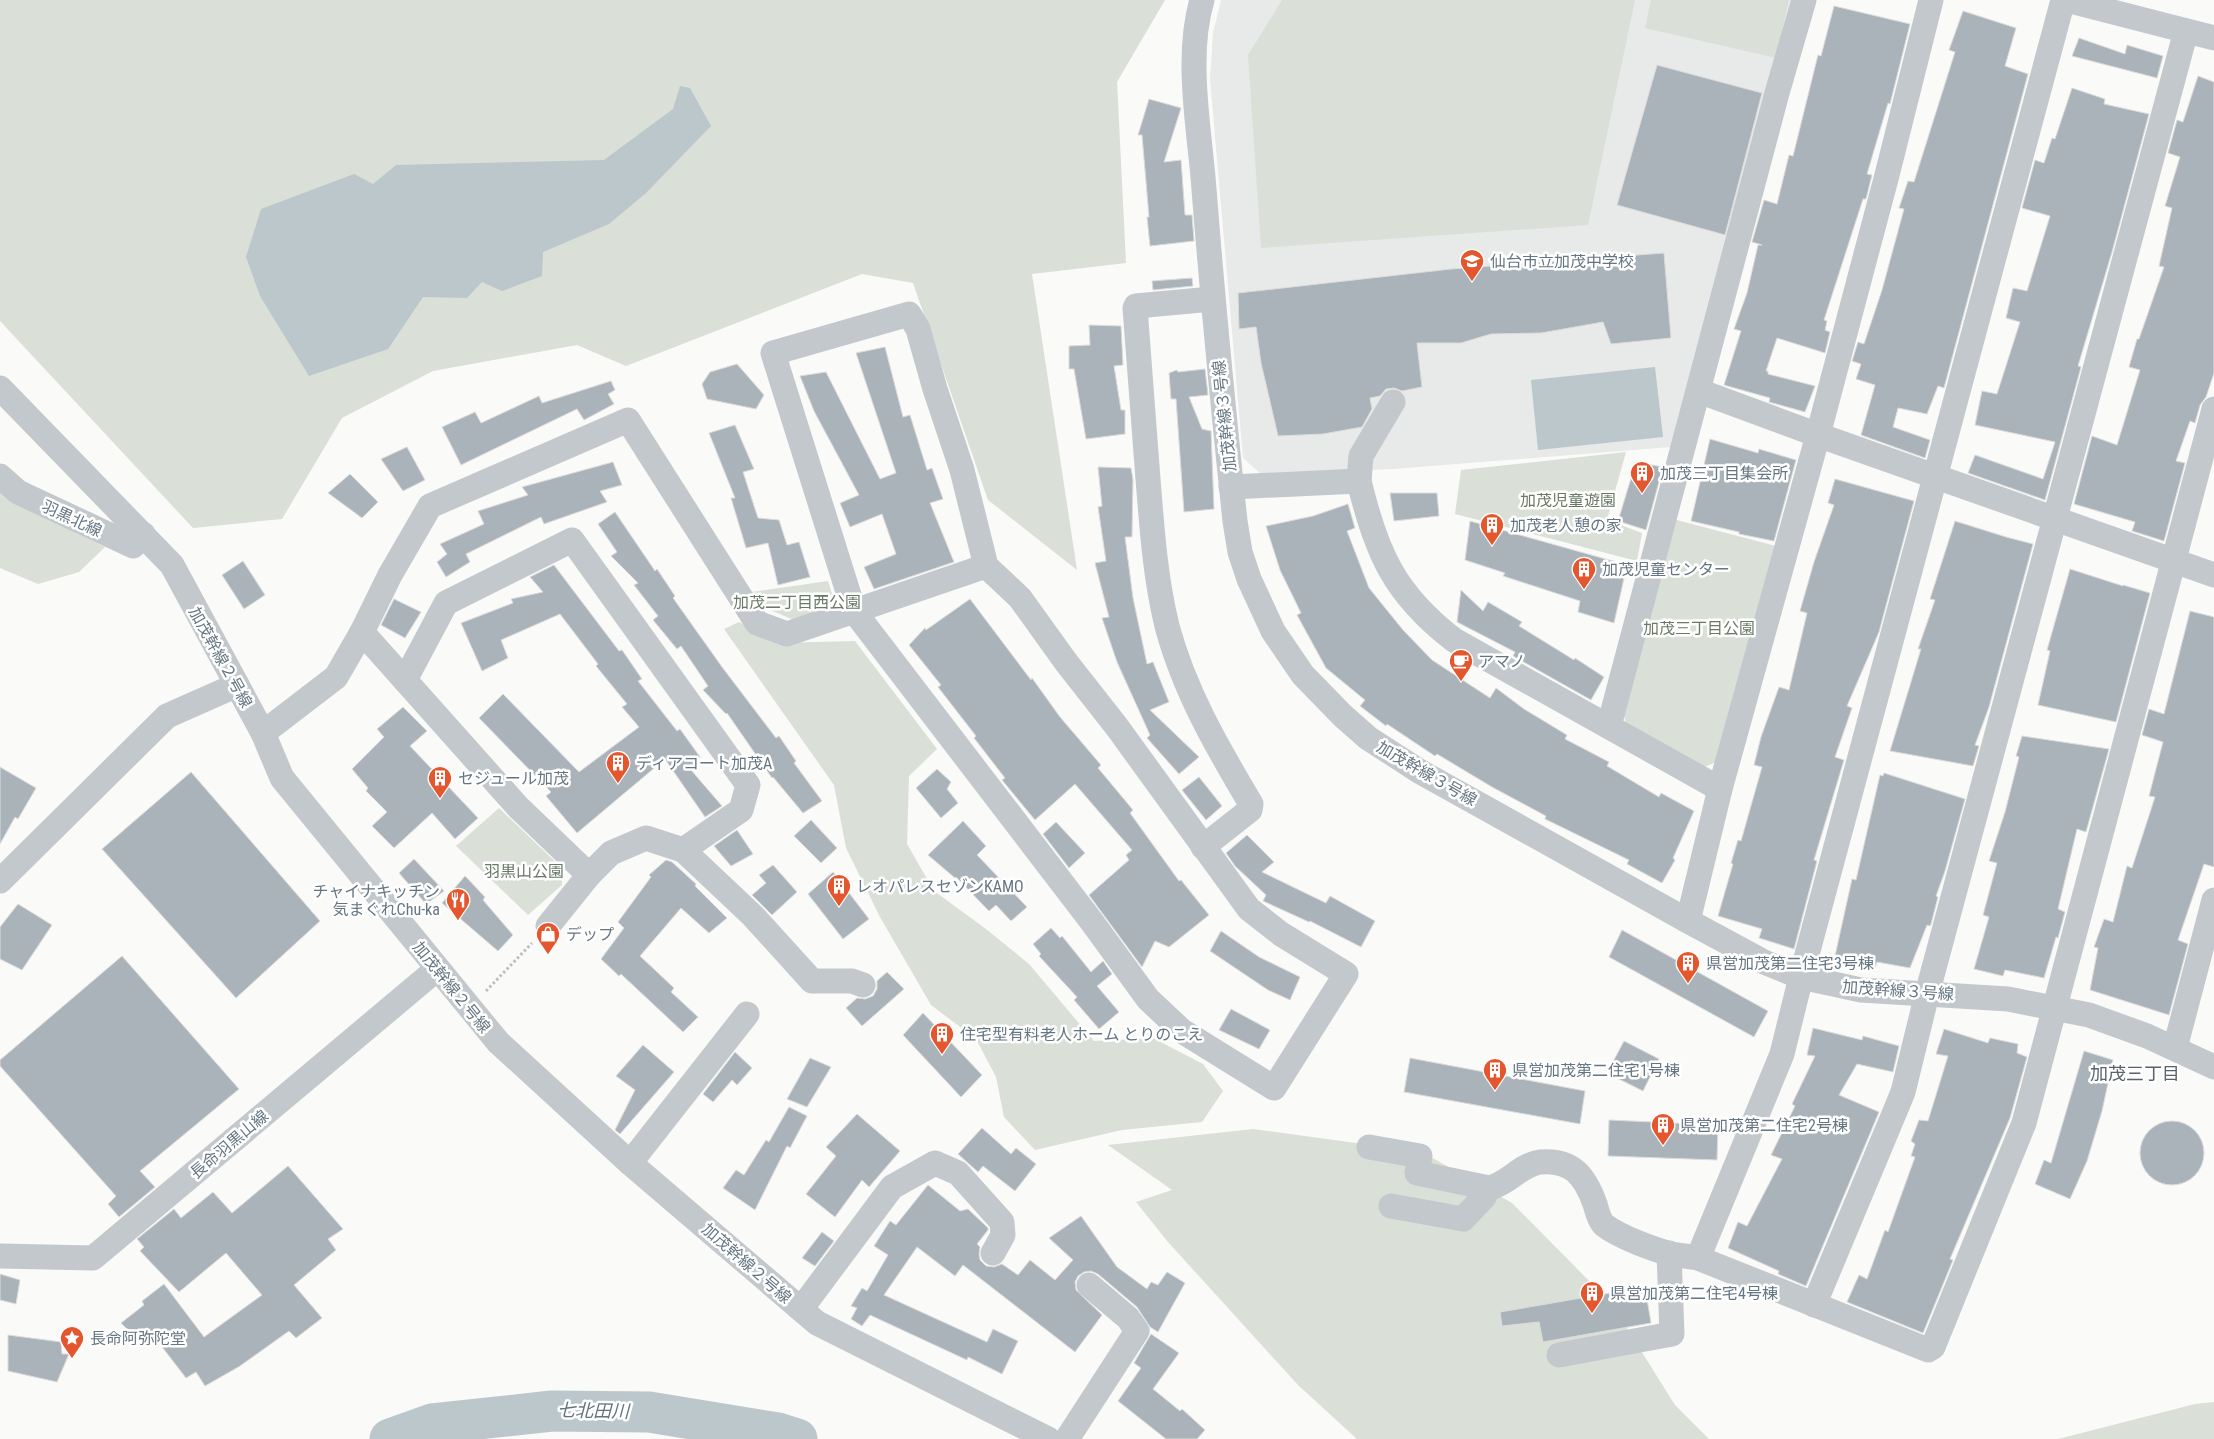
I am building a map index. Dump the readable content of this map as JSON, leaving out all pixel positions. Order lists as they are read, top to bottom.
{
  "streets": {
    "street": [
      "加茂幹線３号線",
      "羽黒北線",
      "加茂幹線２号線",
      "長命羽黒山線"
    ]
  },
  "crossings": [
    ["羽黒北線", "加茂幹線２号線"],
    ["加茂幹線２号線", "長命羽黒山線"]
  ],
  "districts": ["加茂三丁目"],
  "water": ["七北田川"],
  "parks": [
    "加茂児童遊園",
    "加茂二丁目西公園",
    "加茂三丁目公園",
    "羽黒山公園"
  ],
  "places": {
    "school or university": ["仙台市立加茂中学校"],
    "building": [
      "加茂三丁目集会所",
      "加茂老人憩の家",
      "加茂児童センター",
      "ディアコート加茂A",
      "セジュール加茂",
      "レオパレスセゾンKAMO",
      "県営加茂第二住宅3号棟",
      "住宅型有料老人ホーム とりのこえ",
      "県営加茂第二住宅1号棟",
      "県営加茂第二住宅2号棟",
      "県営加茂第二住宅4号棟"
    ],
    "cafe": ["アマノ"],
    "restaurant": ["チャイナキッチン 気まぐれChu-ka"],
    "shop": ["デップ"],
    "place": ["長命阿弥陀堂"]
  }
}
